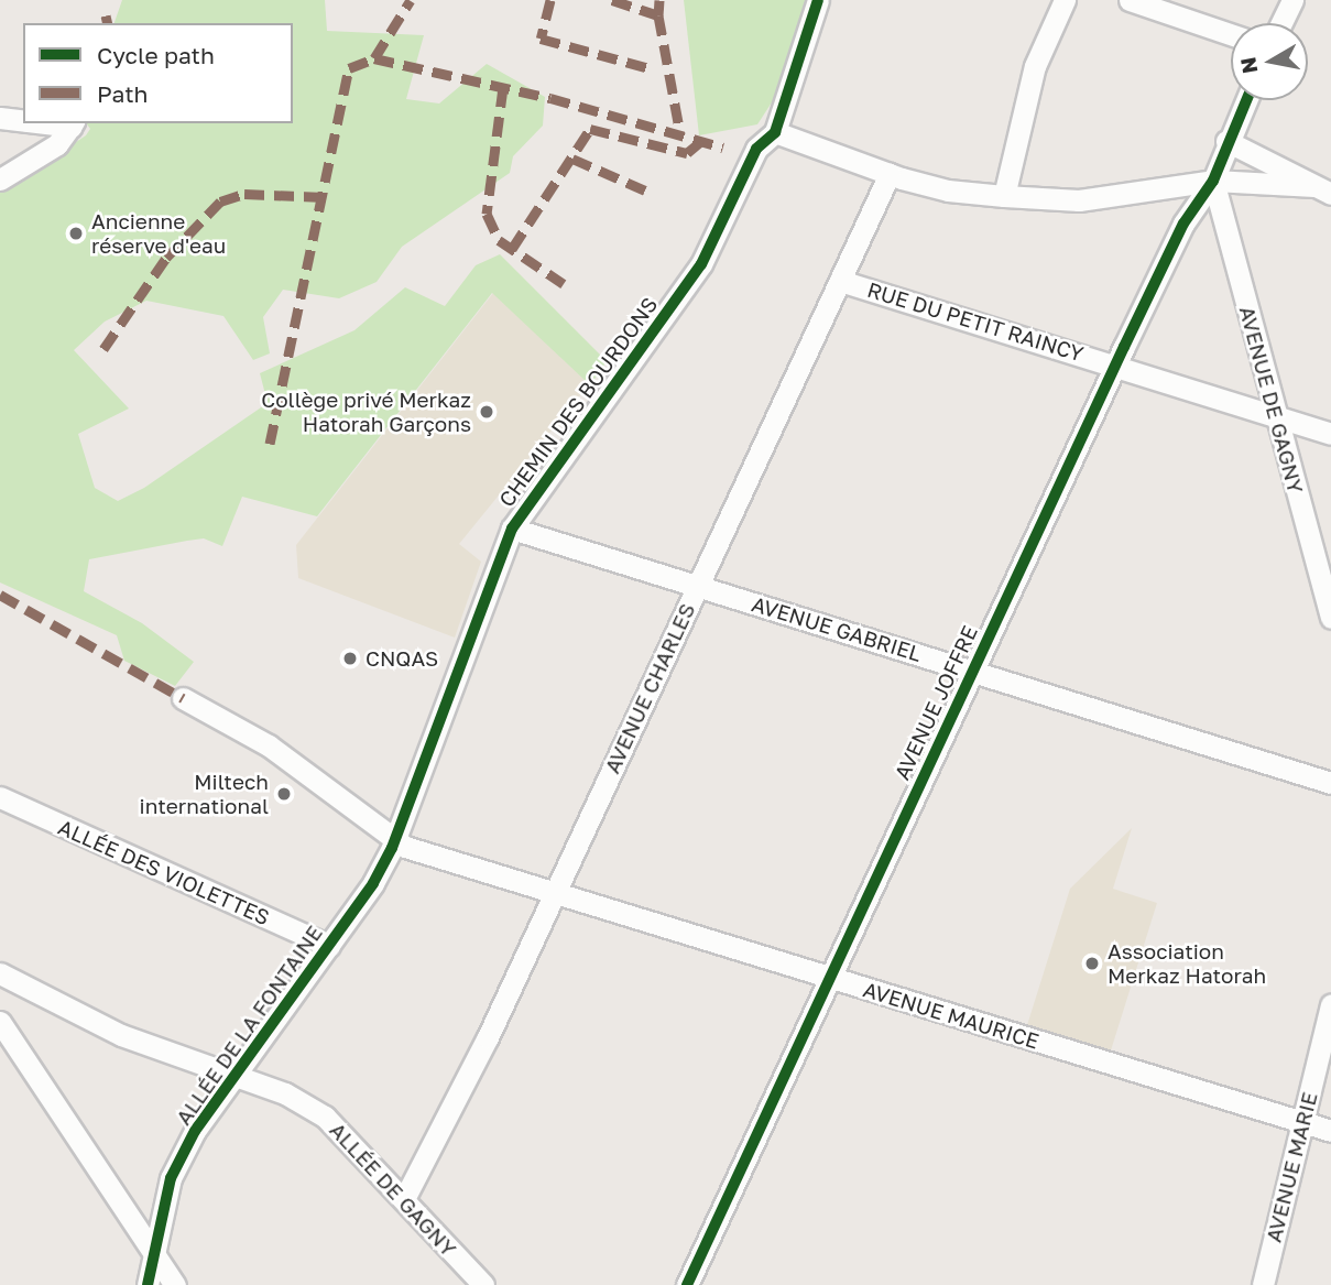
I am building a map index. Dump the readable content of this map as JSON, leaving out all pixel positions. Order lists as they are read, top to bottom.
{
  "streets": {
    "street": [
      "RUE DU PETIT RAINCY",
      "AVENUE DE GAGNY",
      "CHEMIN DES BOURDONS",
      "AVENUE GABRIEL",
      "AVENUE CHARLES",
      "AVENUE JOFFRE",
      "ALLÉE DES VIOLETTES",
      "AVENUE MAURICE",
      "ALLÉE DE LA FONTAINE",
      "AVENUE MARIE",
      "ALLÉE DE GAGNY"
    ]
  },
  "crossings": [
    ["RUE DU PETIT RAINCY", "AVENUE DE GAGNY"],
    ["RUE DU PETIT RAINCY", "AVENUE CHARLES"],
    ["RUE DU PETIT RAINCY", "AVENUE JOFFRE"],
    ["AVENUE DE GAGNY", "AVENUE JOFFRE"],
    ["CHEMIN DES BOURDONS", "AVENUE GABRIEL"],
    ["CHEMIN DES BOURDONS", "AVENUE MAURICE"],
    ["CHEMIN DES BOURDONS", "ALLÉE DE LA FONTAINE"],
    ["AVENUE GABRIEL", "AVENUE CHARLES"],
    ["AVENUE GABRIEL", "AVENUE JOFFRE"],
    ["AVENUE CHARLES", "AVENUE MAURICE"],
    ["AVENUE CHARLES", "ALLÉE DE GAGNY"],
    ["AVENUE JOFFRE", "AVENUE MAURICE"],
    ["ALLÉE DES VIOLETTES", "ALLÉE DE LA FONTAINE"],
    ["AVENUE MAURICE", "ALLÉE DE LA FONTAINE"],
    ["AVENUE MAURICE", "AVENUE MARIE"],
    ["ALLÉE DE LA FONTAINE", "ALLÉE DE GAGNY"]
  ],
  "places": [
    "Ancienne réserve d'eau",
    "Collège privé Merkaz Hatorah Garçons",
    "CNQAS",
    "Miltech international",
    "Association Merkaz Hatorah"
  ],
  "legend": ["Cycle path", "Path"],
  "north": "left"
}
